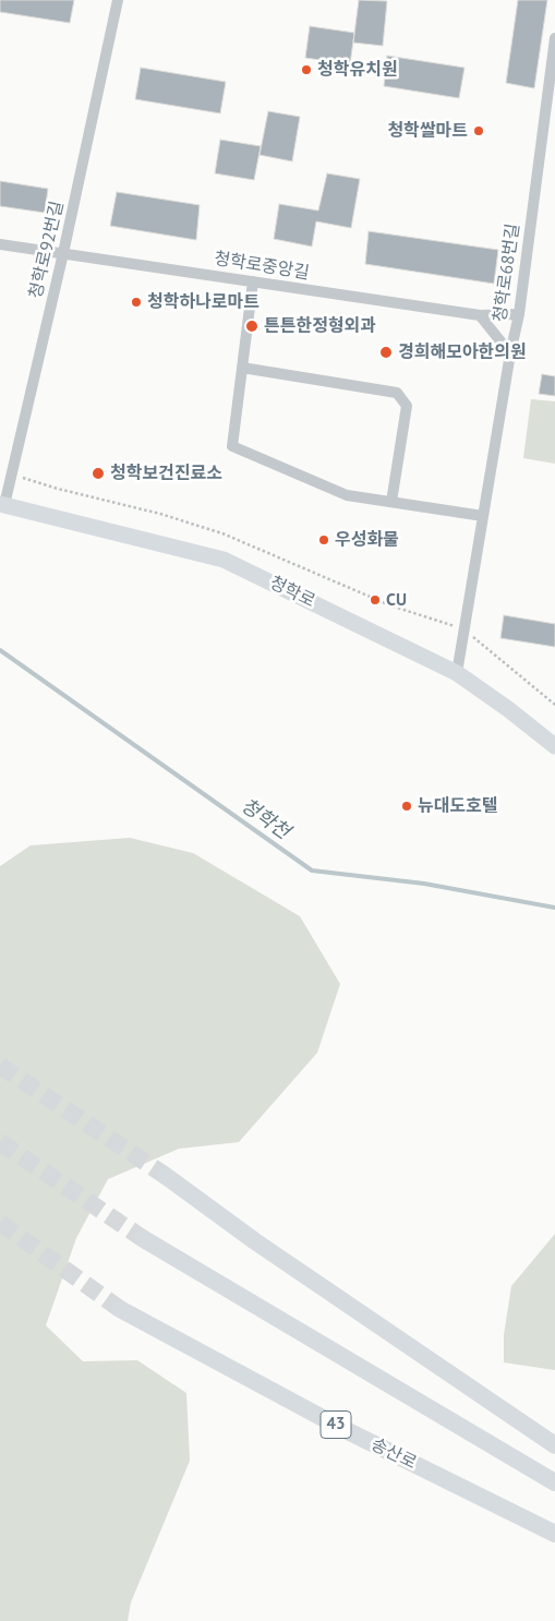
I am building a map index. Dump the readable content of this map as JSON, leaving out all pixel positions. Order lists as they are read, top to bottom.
{
  "streets": {
    "main road": ["43", "송산로"],
    "street": [
      "청학로92번길",
      "청학로중앙길",
      "청학로68번길",
      "청학로"
    ]
  },
  "crossings": [
    ["청학로92번길", "청학로중앙길"],
    ["청학로92번길", "청학로"],
    ["청학로중앙길", "청학로68번길"],
    ["청학로68번길", "청학로"]
  ],
  "water": ["청학천"],
  "places": [
    "청학유치원",
    "청학쌀마트",
    "청학하나로마트",
    "튼튼한정형외과",
    "경희해모아한의원",
    "청학보건진료소",
    "우성화물",
    "CU",
    "뉴대도호텔"
  ]
}
